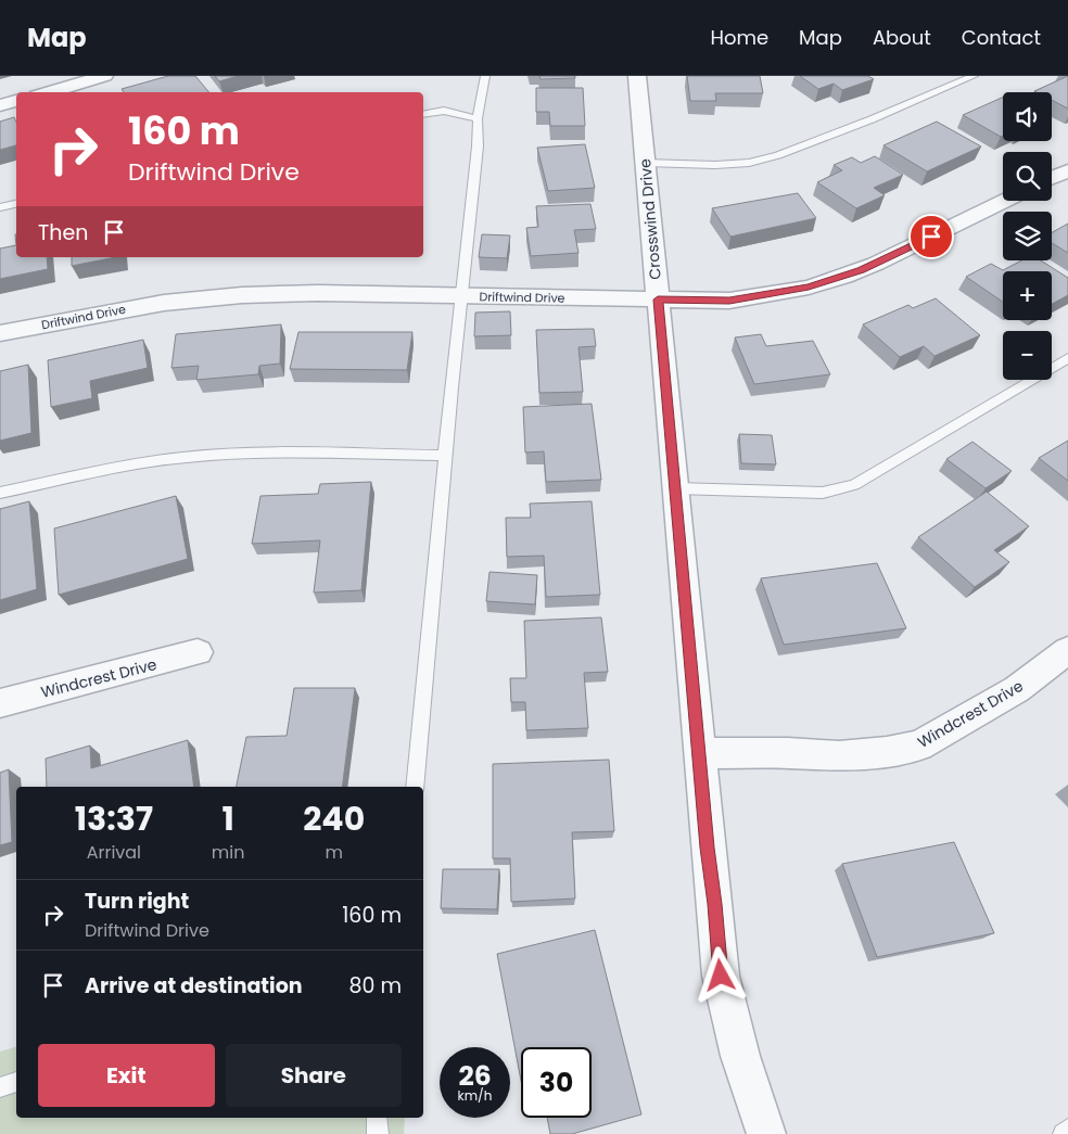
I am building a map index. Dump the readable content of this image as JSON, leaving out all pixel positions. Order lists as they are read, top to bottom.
{
  "streets": {
    "street": ["Crosswind Drive", "Driftwind Drive", "Windcrest Drive"]
  },
  "crossings": [
    ["Crosswind Drive", "Driftwind Drive"],
    ["Crosswind Drive", "Windcrest Drive"]
  ],
  "page": {
    "header": "Map",
    "nav": [
      "Home",
      "Map",
      "About",
      "Contact"
    ],
    "map_buttons": ["+", "−"],
    "turn": ["160 m", "Driftwind Drive"],
    "then": "Then",
    "eta": [
      "13:37",
      "Arrival",
      "1",
      "min",
      "240",
      "m"
    ],
    "list": [
      {
        "name": "Turn right",
        "note": "Driftwind Drive",
        "value": "160 m"
      },
      {
        "name": "Arrive at destination",
        "value": "80 m"
      }
    ],
    "buttons": ["Exit", "Share"],
    "speed": "26 km/h",
    "limit": "30"
  }
}
